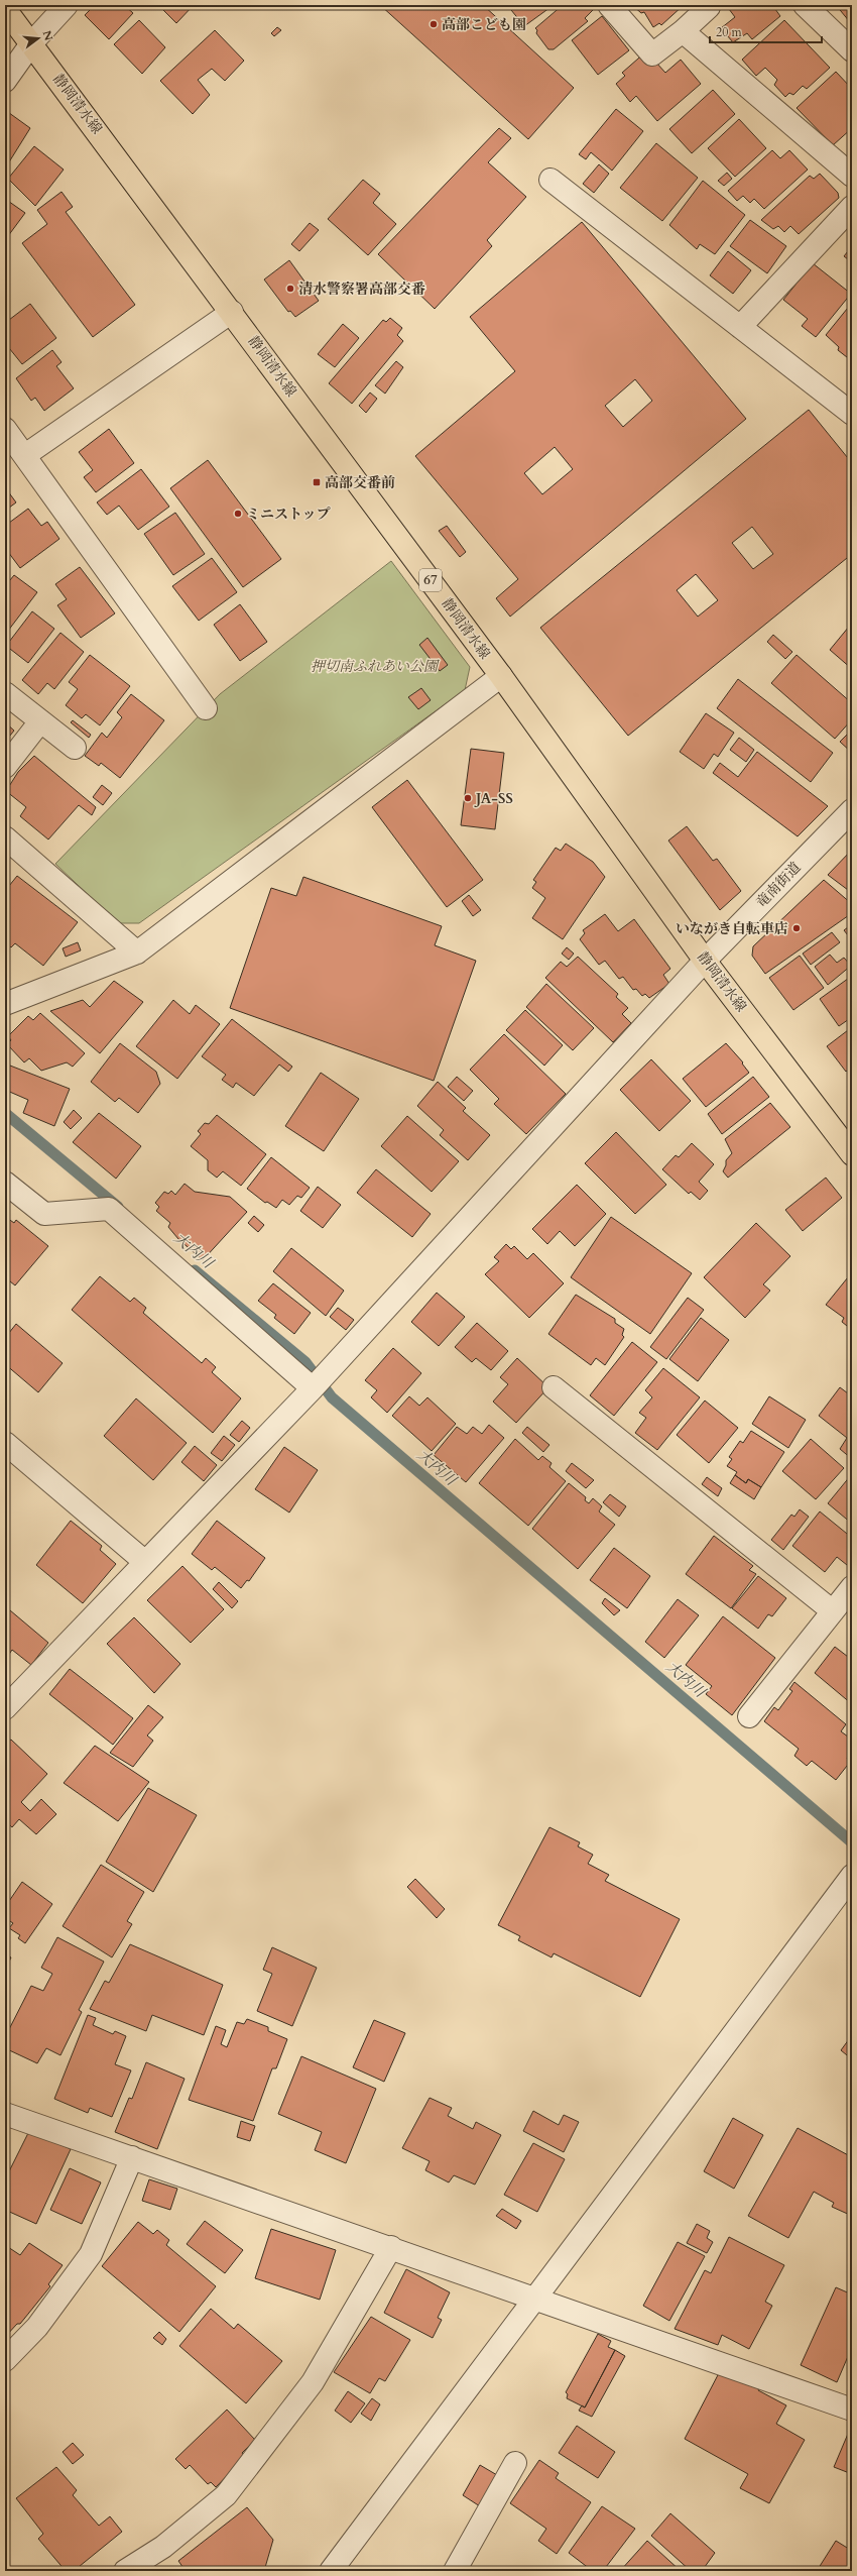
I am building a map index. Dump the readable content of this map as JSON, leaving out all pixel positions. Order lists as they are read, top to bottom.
{
  "streets": {
    "main road": ["静岡清水線", "67"],
    "street": ["竜南街道"]
  },
  "crossings": [
    ["静岡清水線", "竜南街道"]
  ],
  "water": ["大内川"],
  "parks": ["押切南ふれあい公園"],
  "places": {
    "other": [
      "高部こども園",
      "清水警察署高部交番",
      "ミニストップ",
      "JA-SS",
      "いながき自転車店"
    ],
    "transit": ["高部交番前"]
  },
  "scale_bar": "20 m",
  "north": "right"
}
